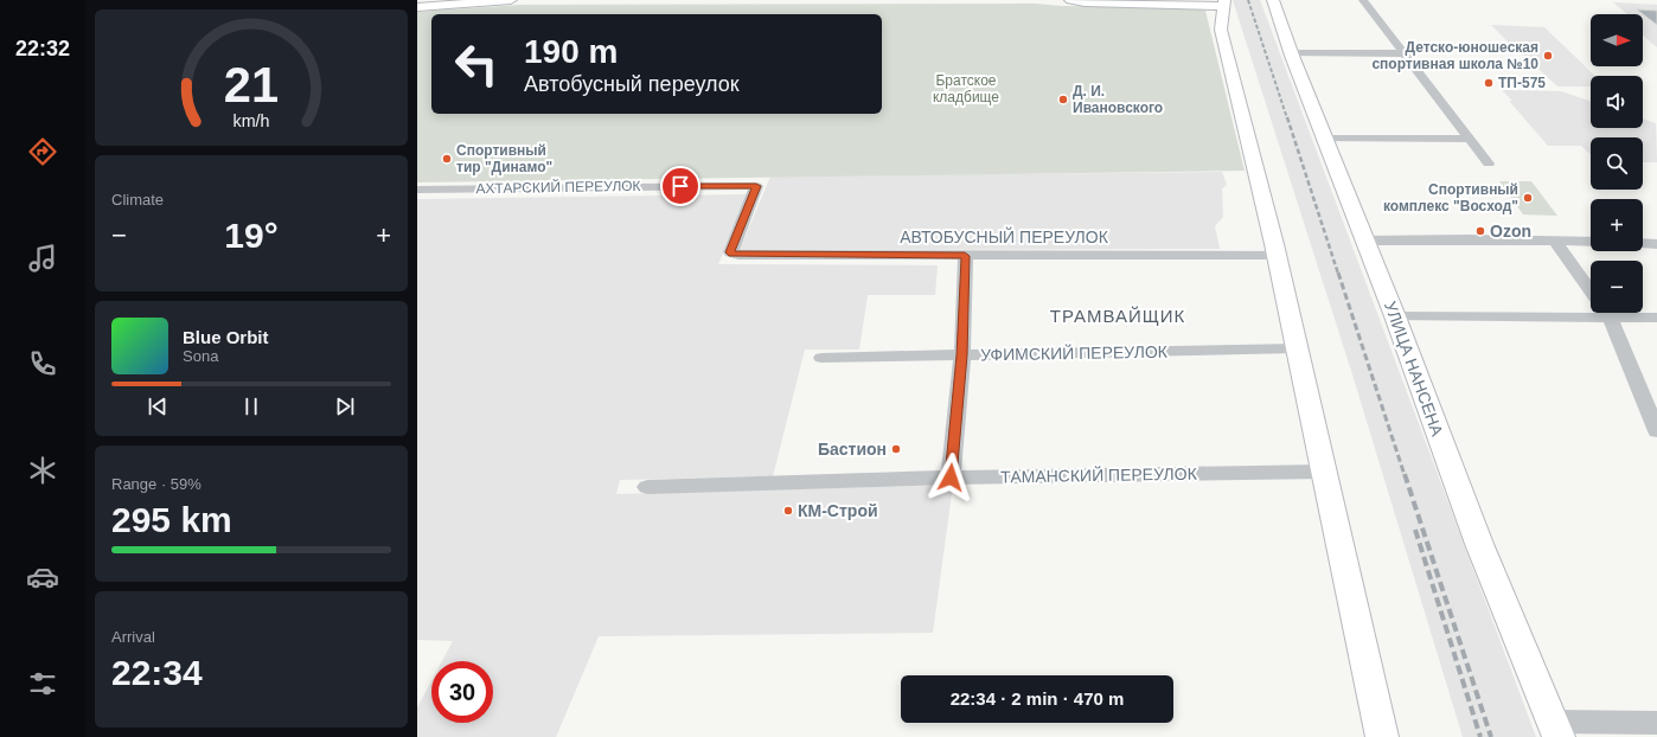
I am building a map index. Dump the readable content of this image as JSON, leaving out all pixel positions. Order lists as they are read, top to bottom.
{
  "streets": {
    "main road": ["УЛИЦА НАНСЕНА"],
    "street": [
      "АХТАРСКИЙ ПЕРЕУЛОК",
      "АВТОБУСНЫЙ ПЕРЕУЛОК",
      "УФИМСКИЙ ПЕРЕУЛОК",
      "ТАМАНСКИЙ ПЕРЕУЛОК"
    ]
  },
  "crossings": [
    ["АХТАРСКИЙ ПЕРЕУЛОК", "АВТОБУСНЫЙ ПЕРЕУЛОК"]
  ],
  "districts": ["ТРАМВАЙЩИК"],
  "parks": ["Братское кладбище"],
  "places": [
    "Детско-юношеская спортивная школа №10",
    "ТП-575",
    "Д. И. Ивановского",
    "Спортивный тир \"Динамо\"",
    "Спортивный комплекс \"Восход\"",
    "Ozon",
    "Бастион",
    "КМ-Строй"
  ],
  "north": "right",
  "page": {
    "tabs": "22:32",
    "map_buttons": ["+", "−"],
    "turn": ["190 m", "Автобусный переулок"],
    "tile": [
      "Climate",
      ["Range · 59%", "295 km"],
      ["Arrival", "22:34"]
    ],
    "heat": ["−", "19°", "+"],
    "song": ["Blue Orbit", "Sona"],
    "limit": "30",
    "trip": "22:34 · 2 min · 470 m",
    "gauge": ["21", "km/h"]
  }
}
